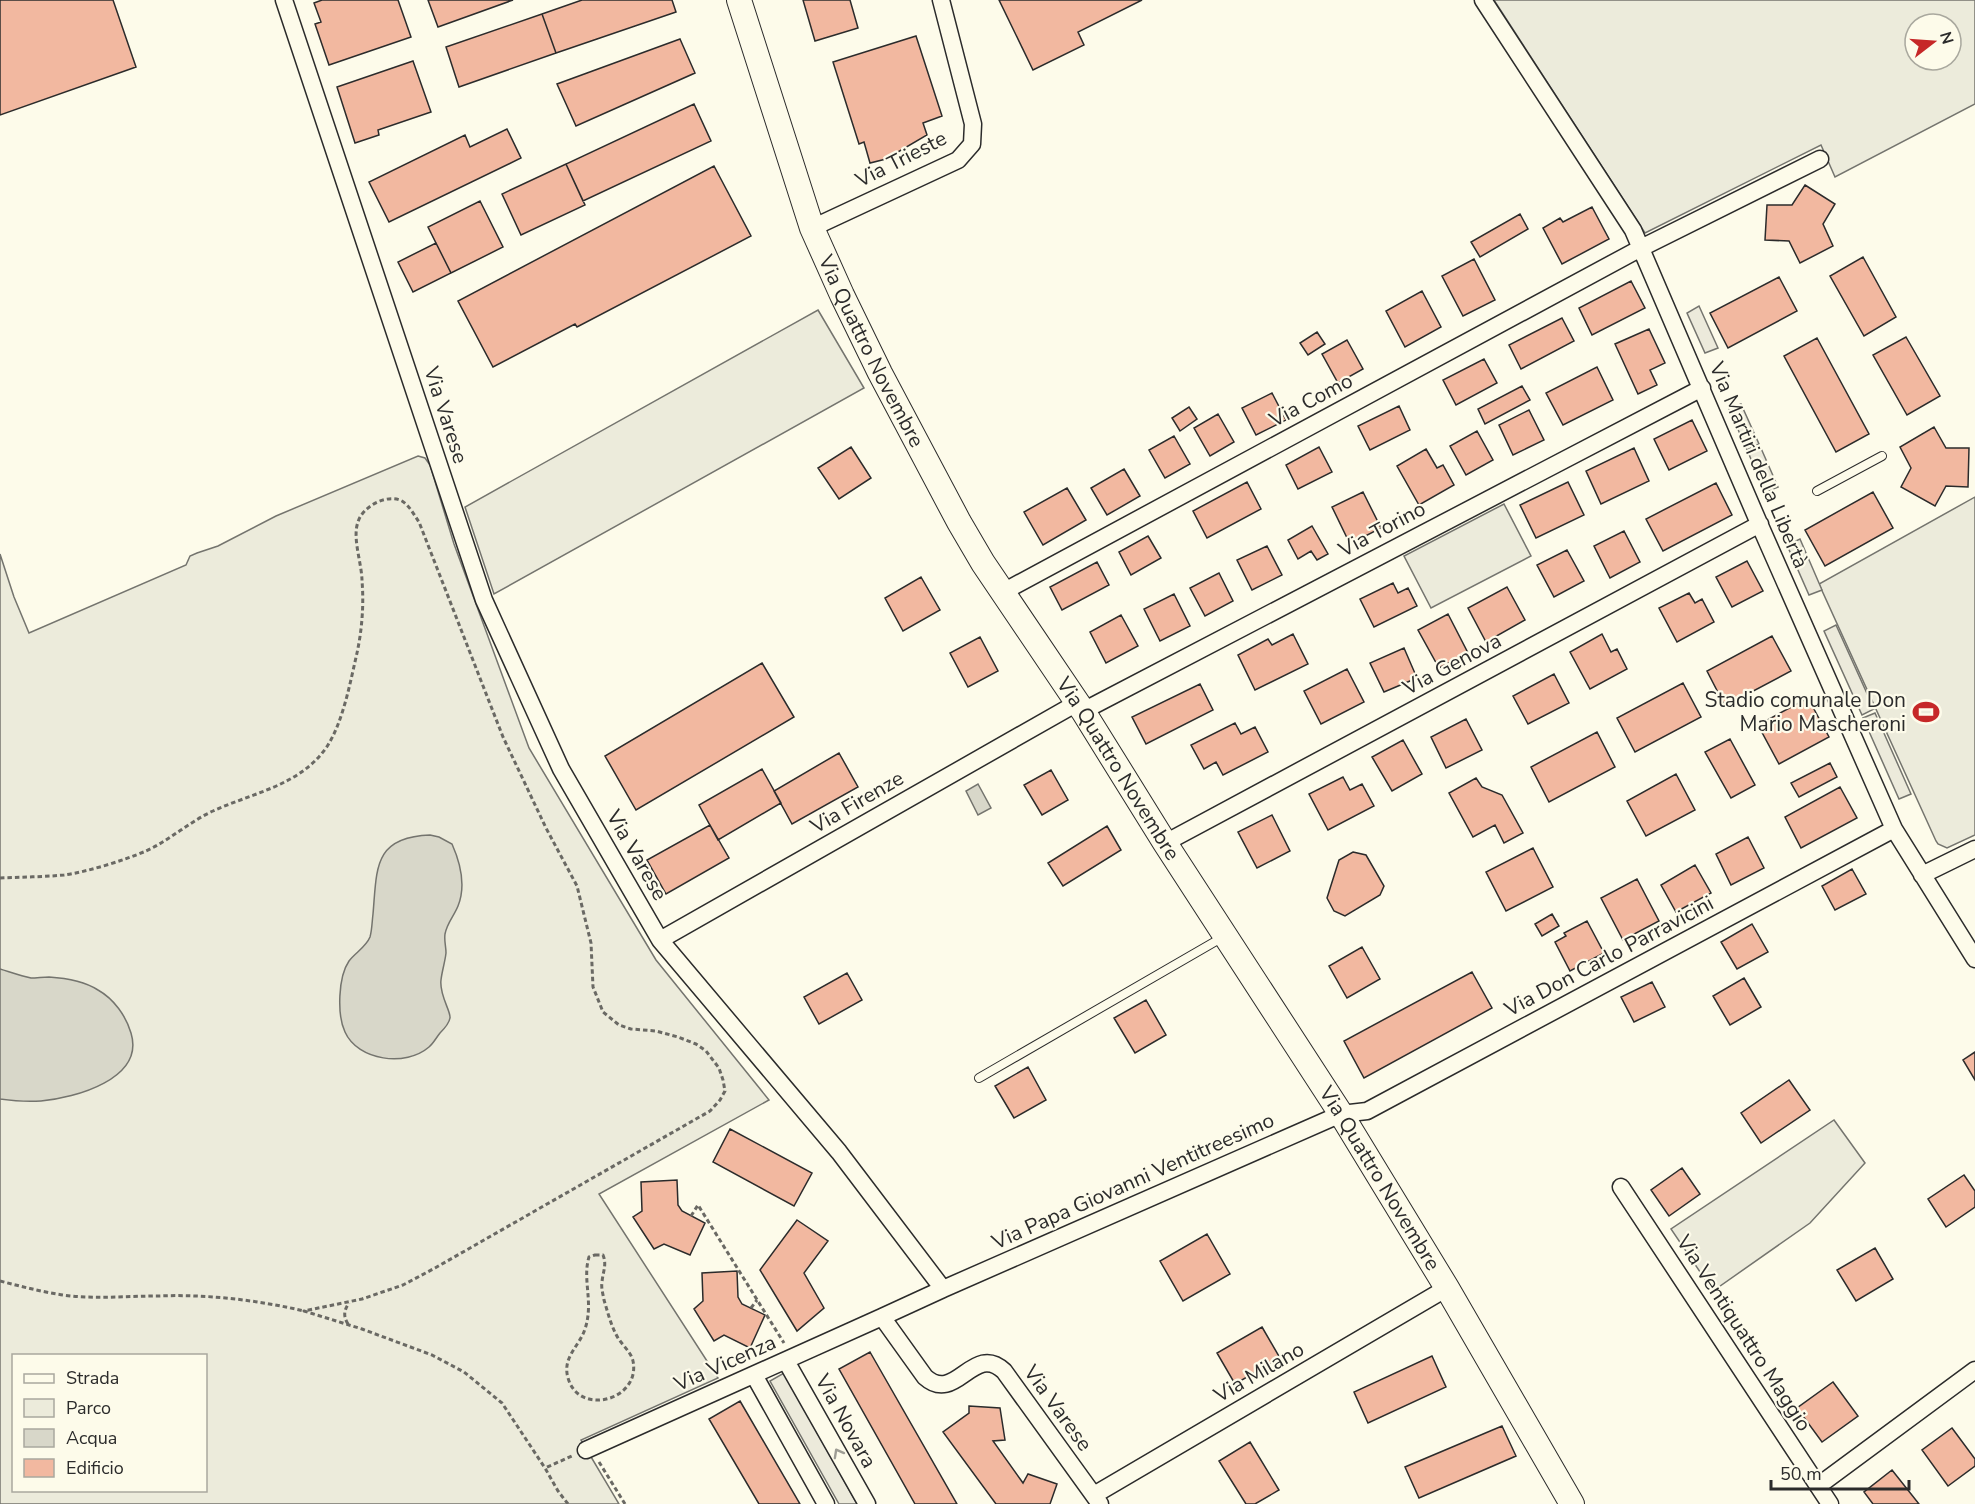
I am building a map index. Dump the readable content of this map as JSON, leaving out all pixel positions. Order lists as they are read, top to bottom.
{
  "streets": {
    "street": [
      "Via Trieste",
      "Via Quattro Novembre",
      "Via Como",
      "Via Varese",
      "Via Martiri della Libertà",
      "Via Torino",
      "Via Genova",
      "Via Firenze",
      "Via Don Carlo Parravicini",
      "Via Papa Giovanni Ventitreesimo",
      "Via Ventiquattro Maggio",
      "Via Vicenza",
      "Via Milano",
      "Via Novara"
    ]
  },
  "crossings": [
    ["Via Trieste", "Via Quattro Novembre"],
    ["Via Quattro Novembre", "Via Como"],
    ["Via Quattro Novembre", "Via Torino"],
    ["Via Quattro Novembre", "Via Genova"],
    ["Via Quattro Novembre", "Via Firenze"],
    ["Via Quattro Novembre", "Via Don Carlo Parravicini"],
    ["Via Quattro Novembre", "Via Papa Giovanni Ventitreesimo"],
    ["Via Quattro Novembre", "Via Milano"],
    ["Via Como", "Via Martiri della Libertà"],
    ["Via Varese", "Via Firenze"],
    ["Via Varese", "Via Papa Giovanni Ventitreesimo"],
    ["Via Varese", "Via Vicenza"],
    ["Via Varese", "Via Milano"],
    ["Via Martiri della Libertà", "Via Torino"],
    ["Via Martiri della Libertà", "Via Genova"],
    ["Via Martiri della Libertà", "Via Don Carlo Parravicini"],
    ["Via Torino", "Via Firenze"],
    ["Via Don Carlo Parravicini", "Via Papa Giovanni Ventitreesimo"],
    ["Via Vicenza", "Via Novara"]
  ],
  "places": {
    "sports": ["Stadio comunale Don Mario Mascheroni"]
  },
  "legend": [
    "Strada",
    "Parco",
    "Acqua",
    "Edificio"
  ],
  "scale_bar": "50 m",
  "north": "right"
}
